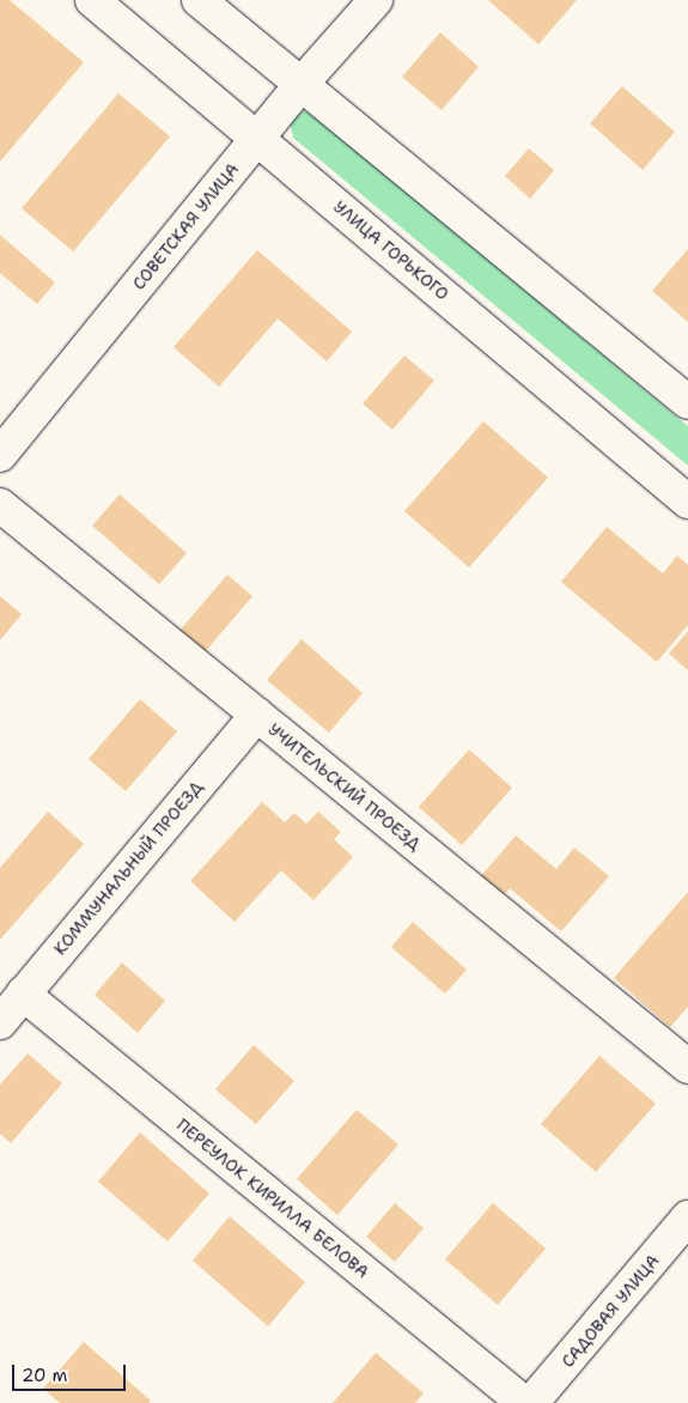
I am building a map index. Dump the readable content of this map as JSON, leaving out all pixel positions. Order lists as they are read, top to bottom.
{
  "streets": {
    "street": [
      "СОВЕТСКАЯ УЛИЦА",
      "УЛИЦА ГОРЬКОГО",
      "УЧИТЕЛЬСКИЙ ПРОЕЗД",
      "КОММУНАЛЬНЫЙ ПРОЕЗД",
      "ПЕРЕУЛОК КИРИЛЛА БЕЛОВА",
      "САДОВАЯ УЛИЦА"
    ]
  },
  "crossings": [
    ["СОВЕТСКАЯ УЛИЦА", "УЛИЦА ГОРЬКОГО"],
    ["УЧИТЕЛЬСКИЙ ПРОЕЗД", "КОММУНАЛЬНЫЙ ПРОЕЗД"],
    ["КОММУНАЛЬНЫЙ ПРОЕЗД", "ПЕРЕУЛОК КИРИЛЛА БЕЛОВА"]
  ],
  "scale_bar": "20 m"
}
